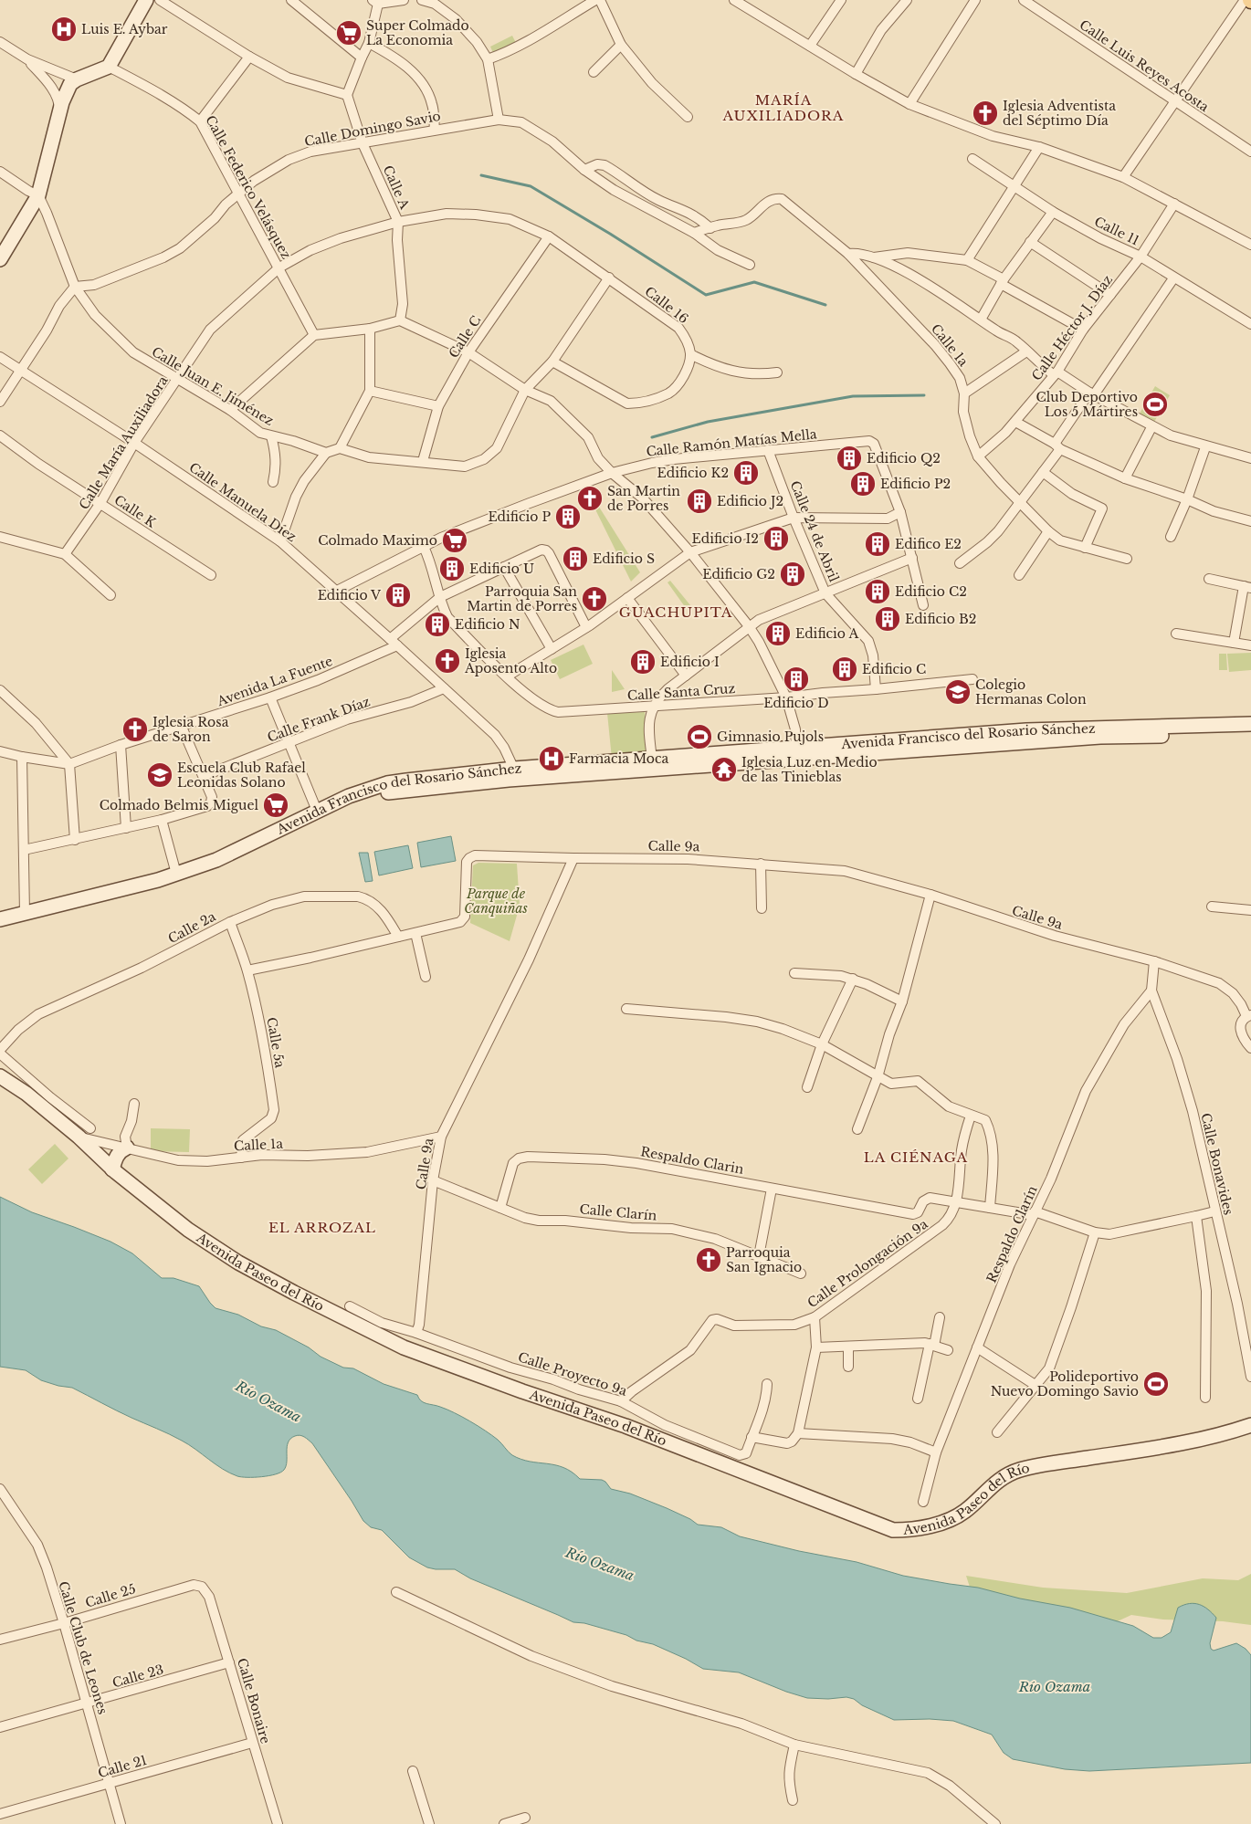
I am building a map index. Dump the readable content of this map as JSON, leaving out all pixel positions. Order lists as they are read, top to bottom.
{
  "streets": {
    "main road": ["Avenida Francisco del Rosario Sánchez", "Avenida Paseo del Río"],
    "street": [
      "Calle Luis Reyes Acosta",
      "Calle Domingo Savio",
      "Calle Federico Velásquez",
      "Calle A",
      "Calle 11",
      "Calle 16",
      "Calle Héctor J. Díaz",
      "Calle C",
      "Calle 1a",
      "Calle Juan E. Jiménez",
      "Calle María Auxiliadora",
      "Calle Ramón Matías Mella",
      "Calle Manuela Díez",
      "Calle K",
      "Calle 24 de Abril",
      "Avenida La Fuente",
      "Calle Santa Cruz",
      "Calle Frank Díaz",
      "Calle 9a",
      "Calle 2a",
      "Calle 5a",
      "Respaldo Clarin",
      "Calle Bonavides",
      "Calle Clarín",
      "Respaldo Clarín",
      "Calle Prolongación 9a",
      "Calle Proyecto 9a",
      "Calle 25",
      "Calle Club de Leones",
      "Calle 23",
      "Calle Bonaire",
      "Calle 21"
    ]
  },
  "crossings": [
    ["Calle Domingo Savio", "Calle Federico Velásquez"],
    ["Calle Domingo Savio", "Calle A"],
    ["Calle Domingo Savio", "Calle Juan E. Jiménez"],
    ["Calle Federico Velásquez", "Calle María Auxiliadora"],
    ["Calle A", "Calle María Auxiliadora"],
    ["Calle 11", "Calle Héctor J. Díaz"],
    ["Calle 16", "Calle María Auxiliadora"],
    ["Calle Héctor J. Díaz", "Calle 1a"],
    ["Calle C", "Calle María Auxiliadora"],
    ["Calle 1a", "Calle 9a"],
    ["Calle 1a", "Calle 5a"],
    ["Calle 1a", "Avenida Paseo del Río"],
    ["Calle Juan E. Jiménez", "Calle María Auxiliadora"],
    ["Calle María Auxiliadora", "Calle Manuela Díez"],
    ["Calle María Auxiliadora", "Calle K"],
    ["Calle Ramón Matías Mella", "Calle Manuela Díez"],
    ["Calle Ramón Matías Mella", "Calle 24 de Abril"],
    ["Calle Ramón Matías Mella", "Calle Santa Cruz"],
    ["Calle Manuela Díez", "Avenida La Fuente"],
    ["Calle Manuela Díez", "Calle Frank Díaz"],
    ["Calle Manuela Díez", "Avenida Francisco del Rosario Sánchez"],
    ["Calle 24 de Abril", "Calle Santa Cruz"],
    ["Calle 9a", "Calle Bonavides"],
    ["Calle 9a", "Calle Clarín"],
    ["Calle 9a", "Calle Proyecto 9a"],
    ["Calle 2a", "Calle 5a"],
    ["Respaldo Clarin", "Calle Clarín"],
    ["Respaldo Clarin", "Calle Prolongación 9a"],
    ["Calle Bonavides", "Respaldo Clarín"],
    ["Calle Prolongación 9a", "Calle Proyecto 9a"],
    ["Calle 25", "Calle Club de Leones"],
    ["Calle 25", "Calle Bonaire"],
    ["Calle Club de Leones", "Calle 23"],
    ["Calle Club de Leones", "Calle 21"],
    ["Calle 23", "Calle Bonaire"],
    ["Calle Bonaire", "Calle 21"]
  ],
  "districts": [
    "MARÍA AUXILIADORA",
    "GUACHUPITA",
    "LA CIÉNAGA",
    "EL ARROZAL"
  ],
  "water": ["Río Ozama"],
  "parks": ["Parque de Canquiñas"],
  "places": {
    "hospital": ["Luis E. Aybar", "Farmacia Moca"],
    "supermarket": ["Super Colmado La Economia", "Colmado Maximo", "Colmado Belmis Miguel"],
    "church": [
      "Iglesia Adventista del Séptimo Día",
      "San Martin de Porres",
      "Parroquia San Martin de Porres",
      "Iglesia Aposento Alto",
      "Iglesia Rosa de Saron",
      "Parroquia San Ignacio"
    ],
    "sports": ["Club Deportivo Los 5 Mártires", "Gimnasio Pujols", "Polideportivo Nuevo Domingo Savio"],
    "building": [
      "Edificio Q2",
      "Edificio K2",
      "Edificio P2",
      "Edificio J2",
      "Edificio P",
      "Edificio I2",
      "Edifico E2",
      "Edificio S",
      "Edificio U",
      "Edificio G2",
      "Edificio C2",
      "Edificio V",
      "Edificio B2",
      "Edificio N",
      "Edificio A",
      "Edificio I",
      "Edificio C",
      "Edificio D"
    ],
    "school or university": ["Colegio Hermanas Colon", "Escuela Club Rafael Leonidas Solano"],
    "temple": ["Iglesia Luz en Medio de las Tinieblas"]
  }
}
